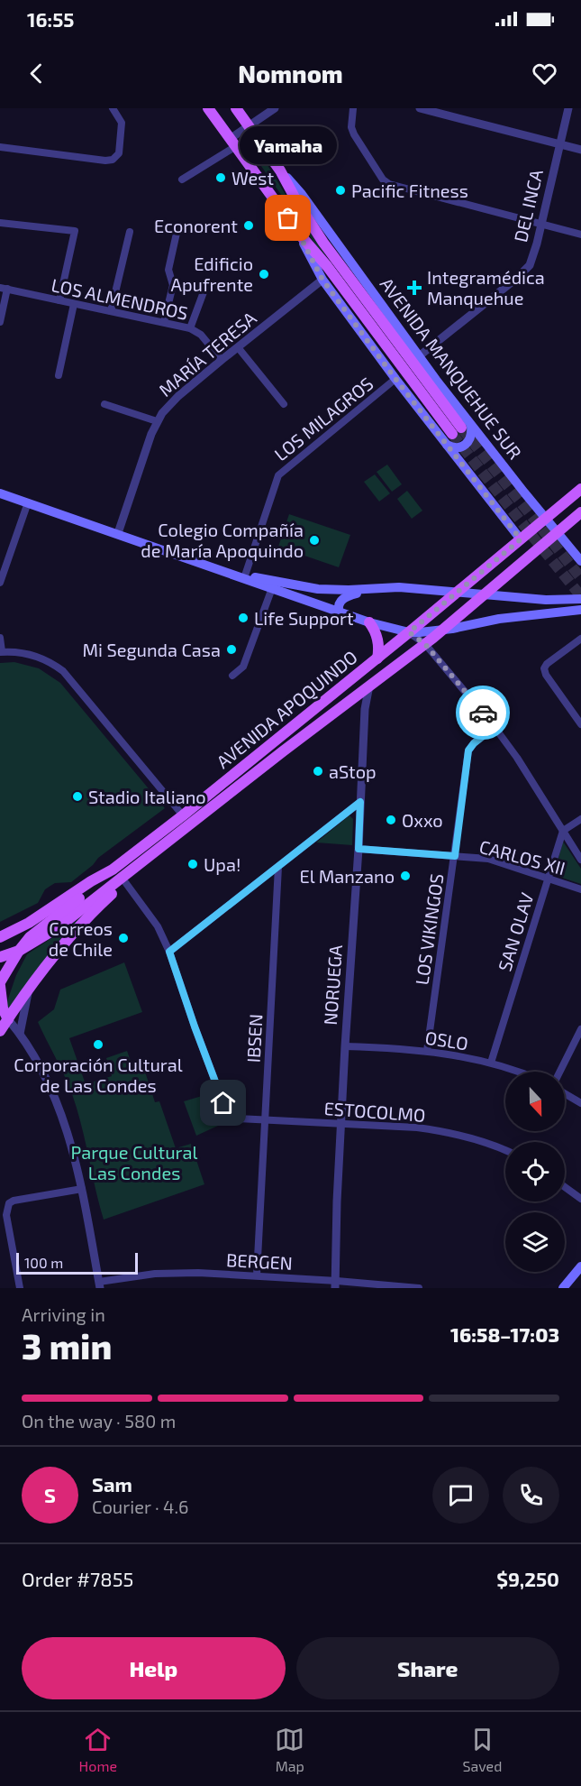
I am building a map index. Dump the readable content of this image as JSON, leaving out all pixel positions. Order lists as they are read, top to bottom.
{
  "streets": {
    "main road": ["AVENIDA MANQUEHUE SUR", "AVENIDA APOQUINDO"],
    "street": [
      "DEL INCA",
      "LOS ALMENDROS",
      "MARÍA TERESA",
      "LOS MILAGROS",
      "CARLOS XII",
      "LOS VIKINGOS",
      "SAN OLAV",
      "NORUEGA",
      "IBSEN",
      "OSLO",
      "ESTOCOLMO",
      "BERGEN"
    ]
  },
  "crossings": [
    ["DEL INCA", "AVENIDA MANQUEHUE SUR"],
    ["LOS ALMENDROS", "MARÍA TERESA"],
    ["MARÍA TERESA", "AVENIDA MANQUEHUE SUR"],
    ["AVENIDA MANQUEHUE SUR", "LOS MILAGROS"],
    ["AVENIDA MANQUEHUE SUR", "AVENIDA APOQUINDO"],
    ["AVENIDA APOQUINDO", "NORUEGA"],
    ["CARLOS XII", "LOS VIKINGOS"],
    ["CARLOS XII", "SAN OLAV"],
    ["CARLOS XII", "NORUEGA"],
    ["LOS VIKINGOS", "OSLO"],
    ["SAN OLAV", "OSLO"],
    ["NORUEGA", "OSLO"],
    ["NORUEGA", "ESTOCOLMO"],
    ["NORUEGA", "BERGEN"],
    ["IBSEN", "ESTOCOLMO"],
    ["IBSEN", "BERGEN"]
  ],
  "parks": ["Parque Cultural Las Condes"],
  "places": {
    "other": [
      "West",
      "Pacific Fitness",
      "Yamaha",
      "Econorent",
      "Edificio Apufrente",
      "Colegio Compañía de María Apoquindo",
      "Life Support",
      "Mi Segunda Casa",
      "aStop",
      "Stadio Italiano",
      "Oxxo",
      "Upa!",
      "El Manzano",
      "Correos de Chile",
      "Corporación Cultural de Las Condes"
    ],
    "health": ["Integramédica Manquehue"]
  },
  "scale_bar": "100 m",
  "north": "bottom",
  "page": {
    "status": "16:55",
    "header": "Nomnom",
    "bubble": "Yamaha",
    "scale": "100 m",
    "heading": ["3 min", "Arriving in", "16:58–17:03"],
    "panel": [
      "Sam",
      "Courier · 4.6",
      "Order #7855",
      "$9,250"
    ],
    "bar": "On the way · 580 m",
    "round": "S",
    "buttons": ["Help", "Share"],
    "tabs": ["Home", "Map", "Saved"]
  }
}
